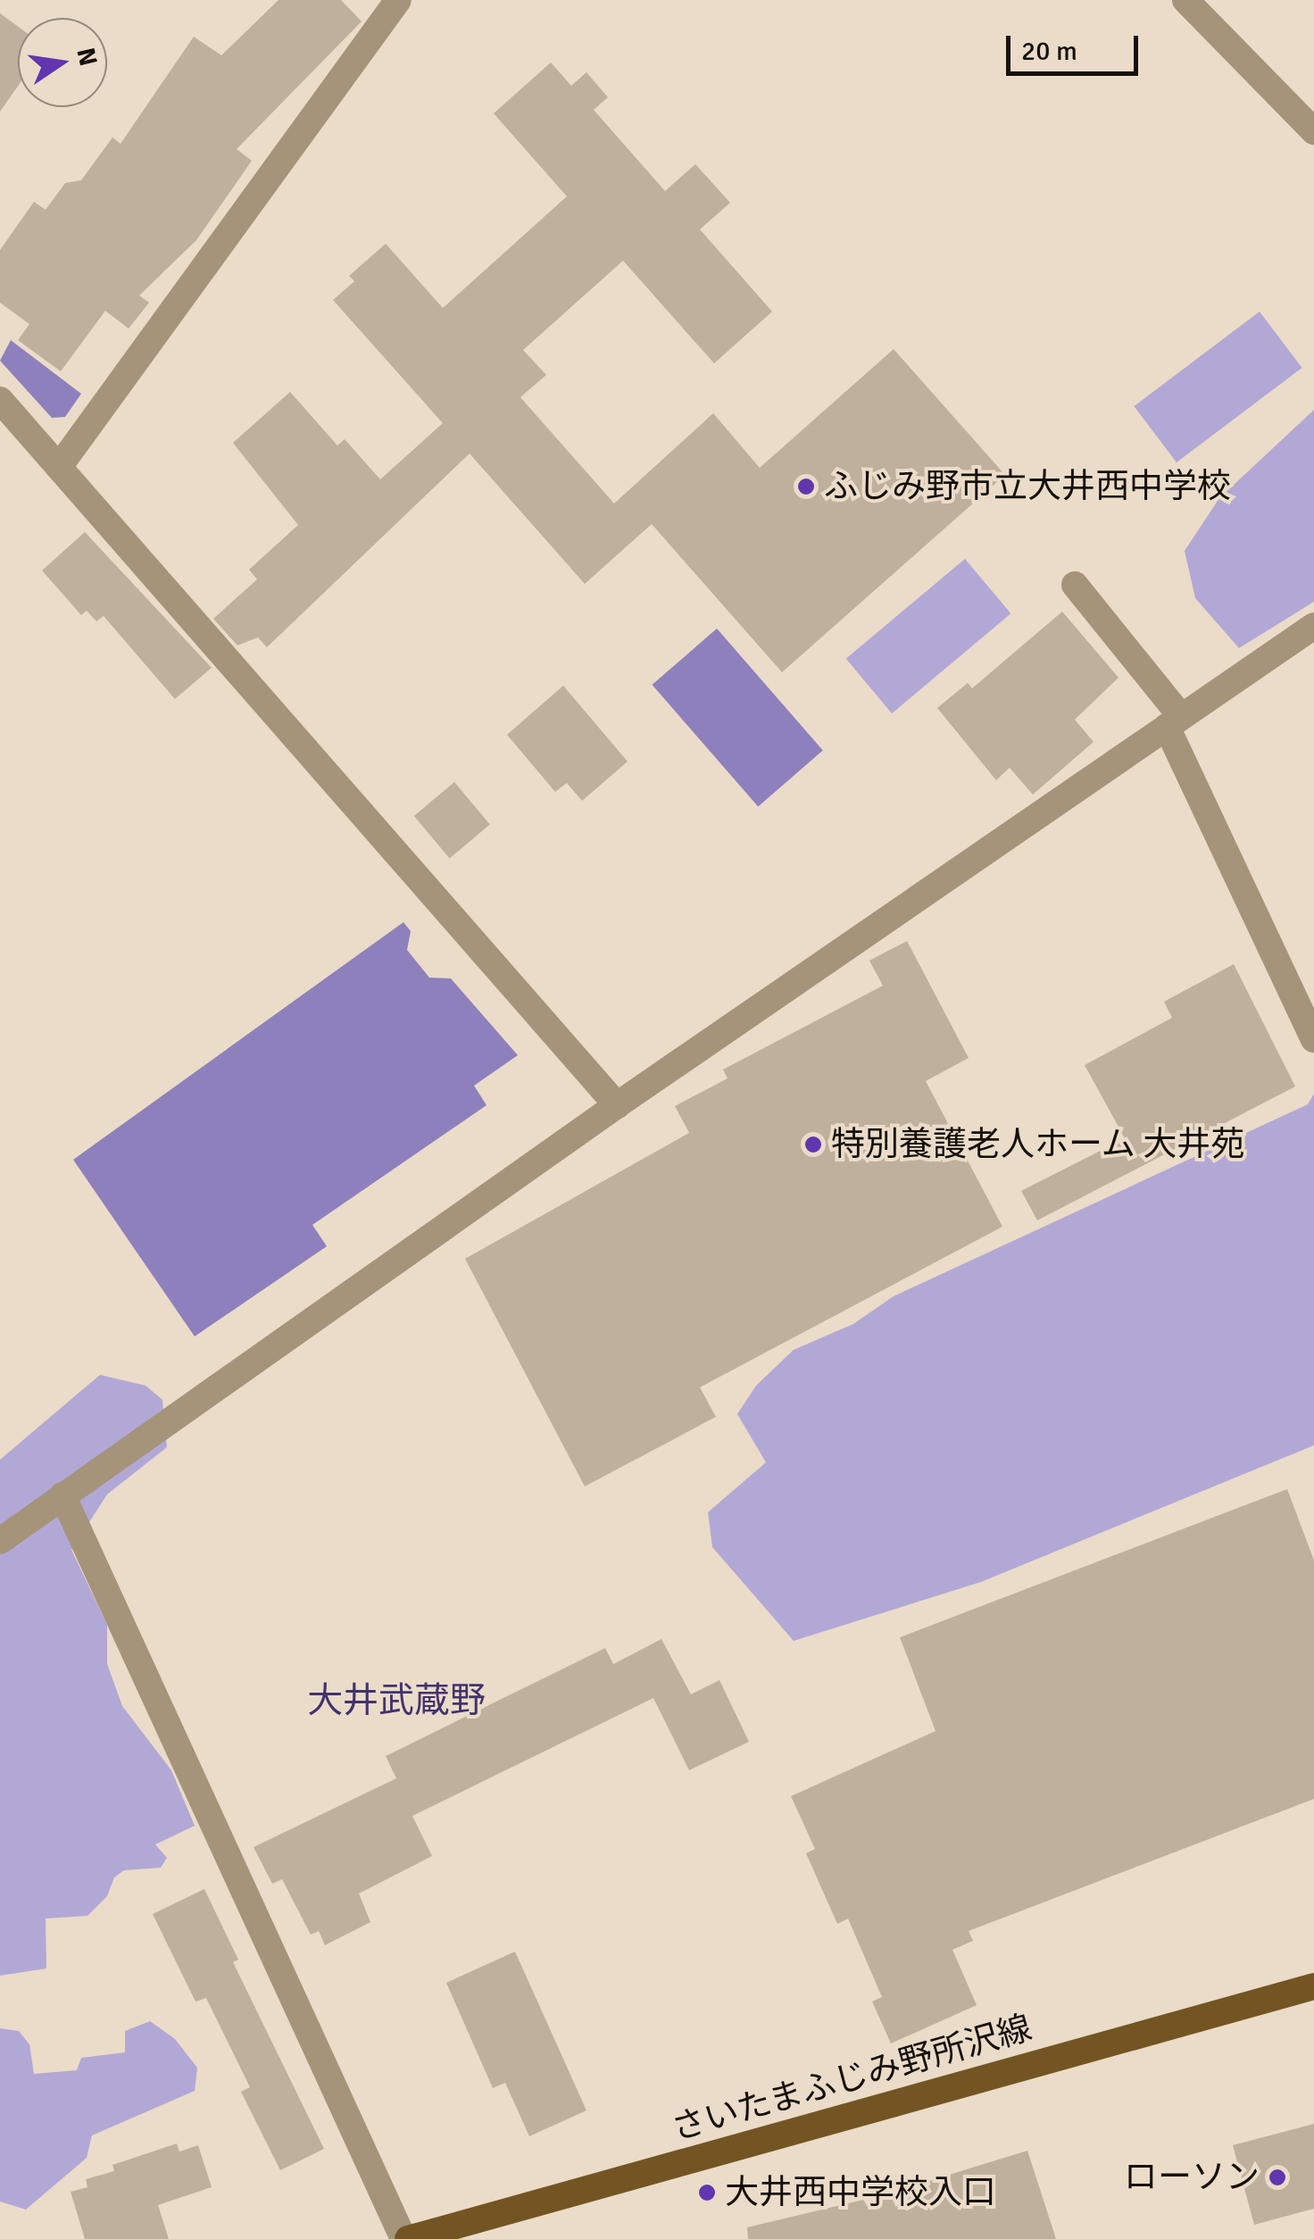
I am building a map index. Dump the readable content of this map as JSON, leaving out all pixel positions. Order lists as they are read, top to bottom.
{
  "streets": {
    "main road": ["さいたまふじみ野所沢線"]
  },
  "districts": ["大井武蔵野"],
  "places": [
    "ふじみ野市立大井西中学校",
    "特別養護老人ホーム 大井苑",
    "ローソン",
    "大井西中学校入口"
  ],
  "scale_bar": "20 m",
  "north": "right"
}
